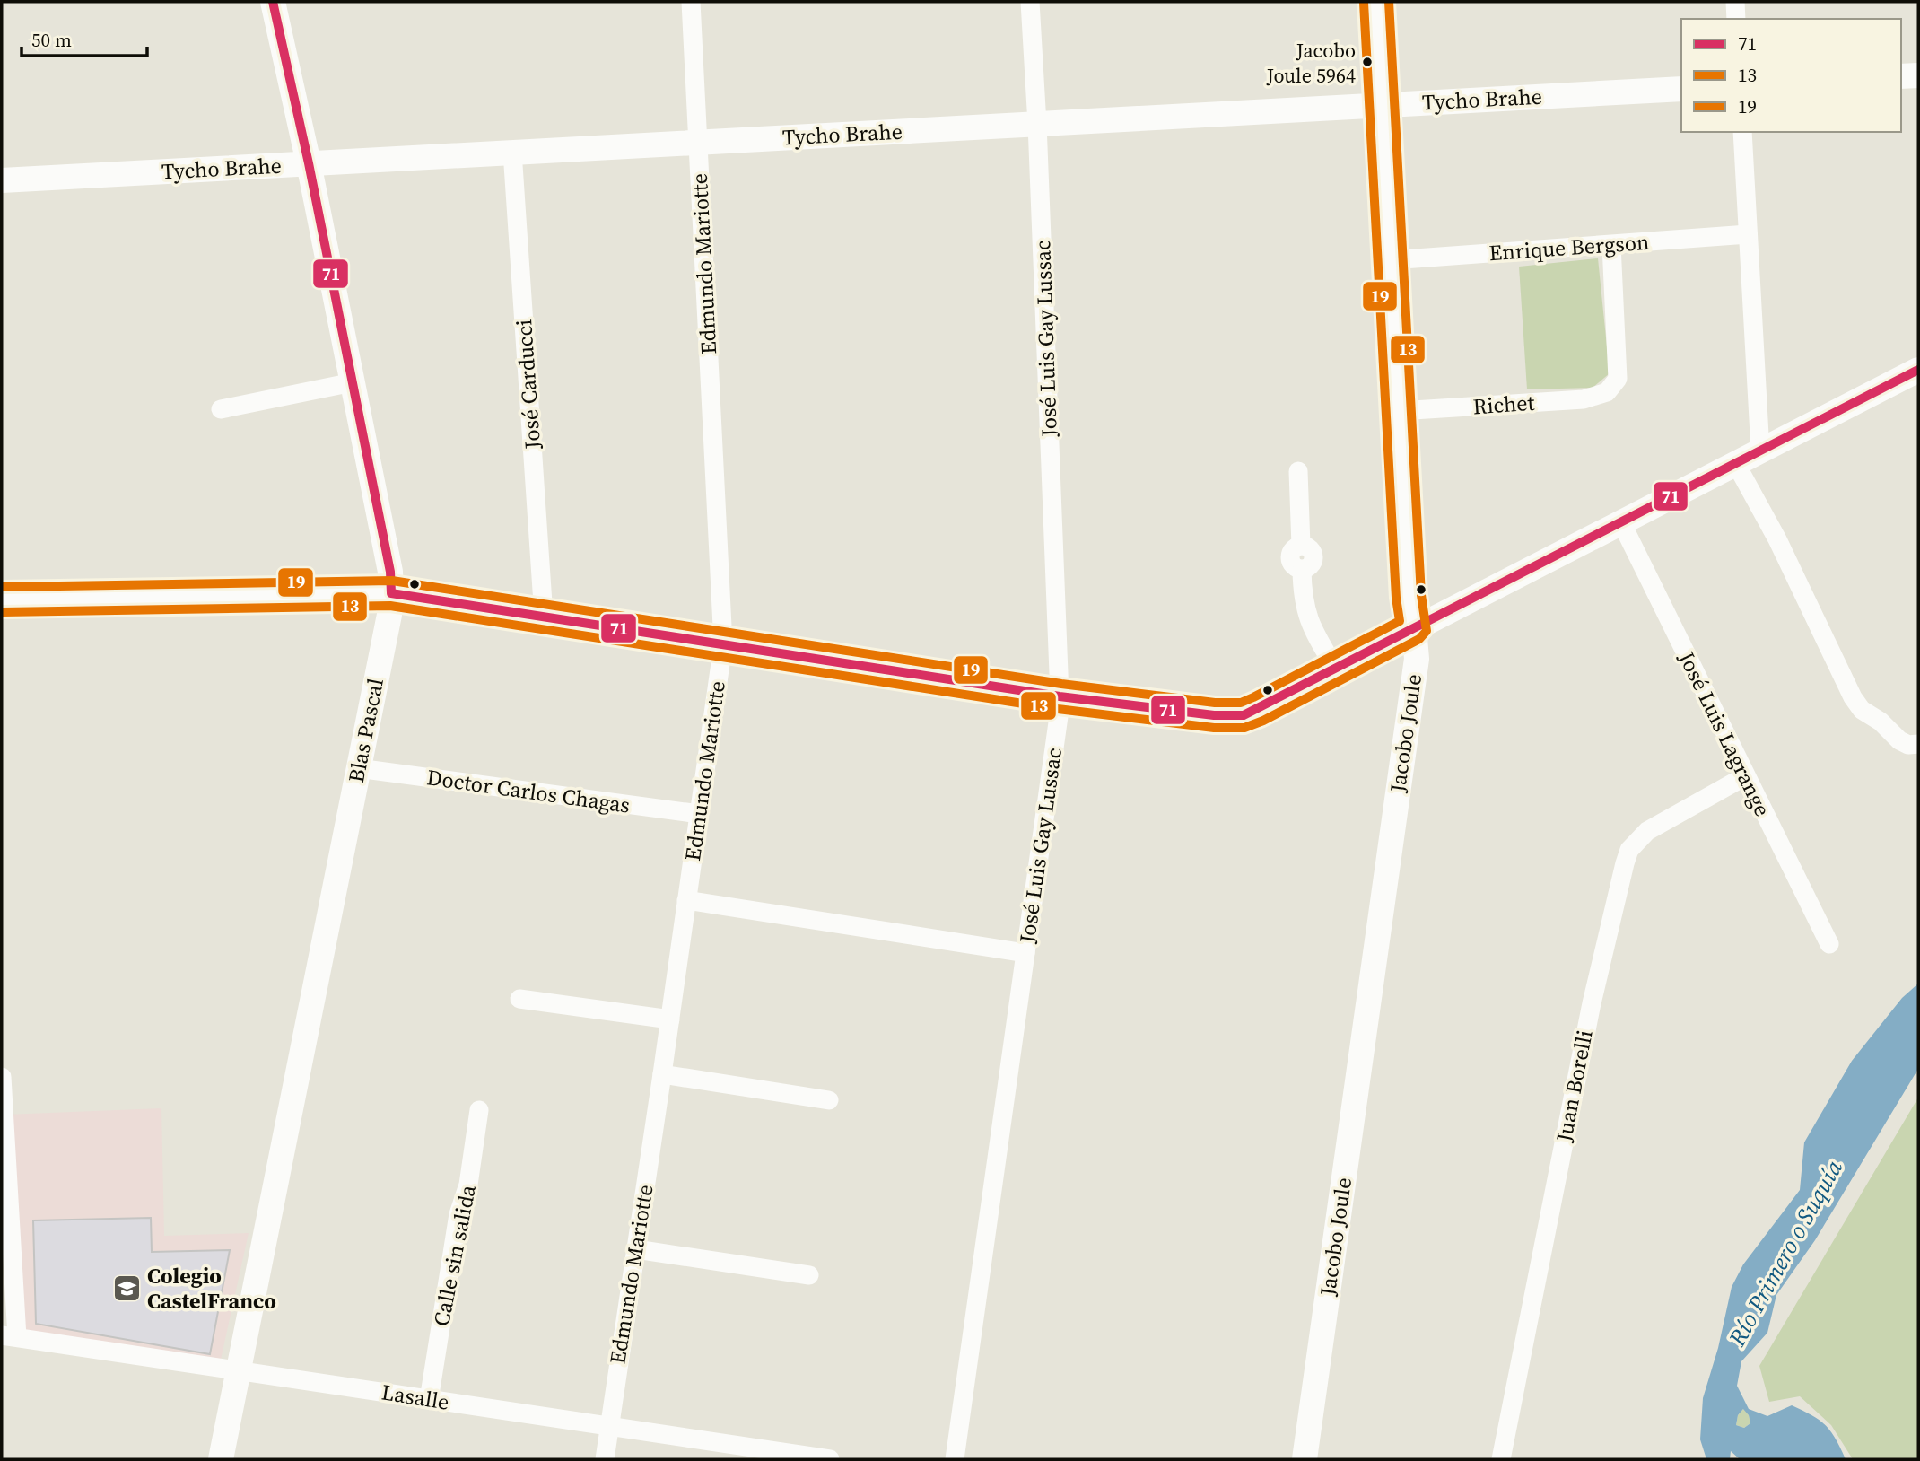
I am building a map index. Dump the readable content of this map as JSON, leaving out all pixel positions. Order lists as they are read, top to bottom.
{
  "streets": {
    "main road": ["Tycho Brahe", "Blas Pascal", "Jacobo Joule"],
    "street": [
      "Enrique Bergson",
      "Edmundo Mariotte",
      "José Luis Gay Lussac",
      "José Carducci",
      "Richet",
      "José Luis Lagrange",
      "Doctor Carlos Chagas",
      "Juan Borelli",
      "Calle sin salida",
      "Lasalle"
    ]
  },
  "crossings": [
    ["Tycho Brahe", "Edmundo Mariotte"],
    ["Tycho Brahe", "José Luis Gay Lussac"],
    ["Tycho Brahe", "José Carducci"],
    ["Tycho Brahe", "Blas Pascal"],
    ["Tycho Brahe", "Jacobo Joule"],
    ["Enrique Bergson", "Richet"],
    ["Enrique Bergson", "Jacobo Joule"],
    ["Edmundo Mariotte", "Doctor Carlos Chagas"],
    ["Edmundo Mariotte", "Lasalle"],
    ["Richet", "Jacobo Joule"],
    ["Blas Pascal", "Doctor Carlos Chagas"],
    ["Blas Pascal", "Lasalle"],
    ["José Luis Lagrange", "Juan Borelli"],
    ["Calle sin salida", "Lasalle"]
  ],
  "water": ["Río Primero o Suquía"],
  "places": {
    "other": ["Jacobo Joule 5964"],
    "school or university": ["Colegio CastelFranco"]
  },
  "lines": ["transit line 71", "transit line 13", "transit line 19"],
  "legend": ["71", "13", "19"],
  "scale_bar": "50 m"
}
